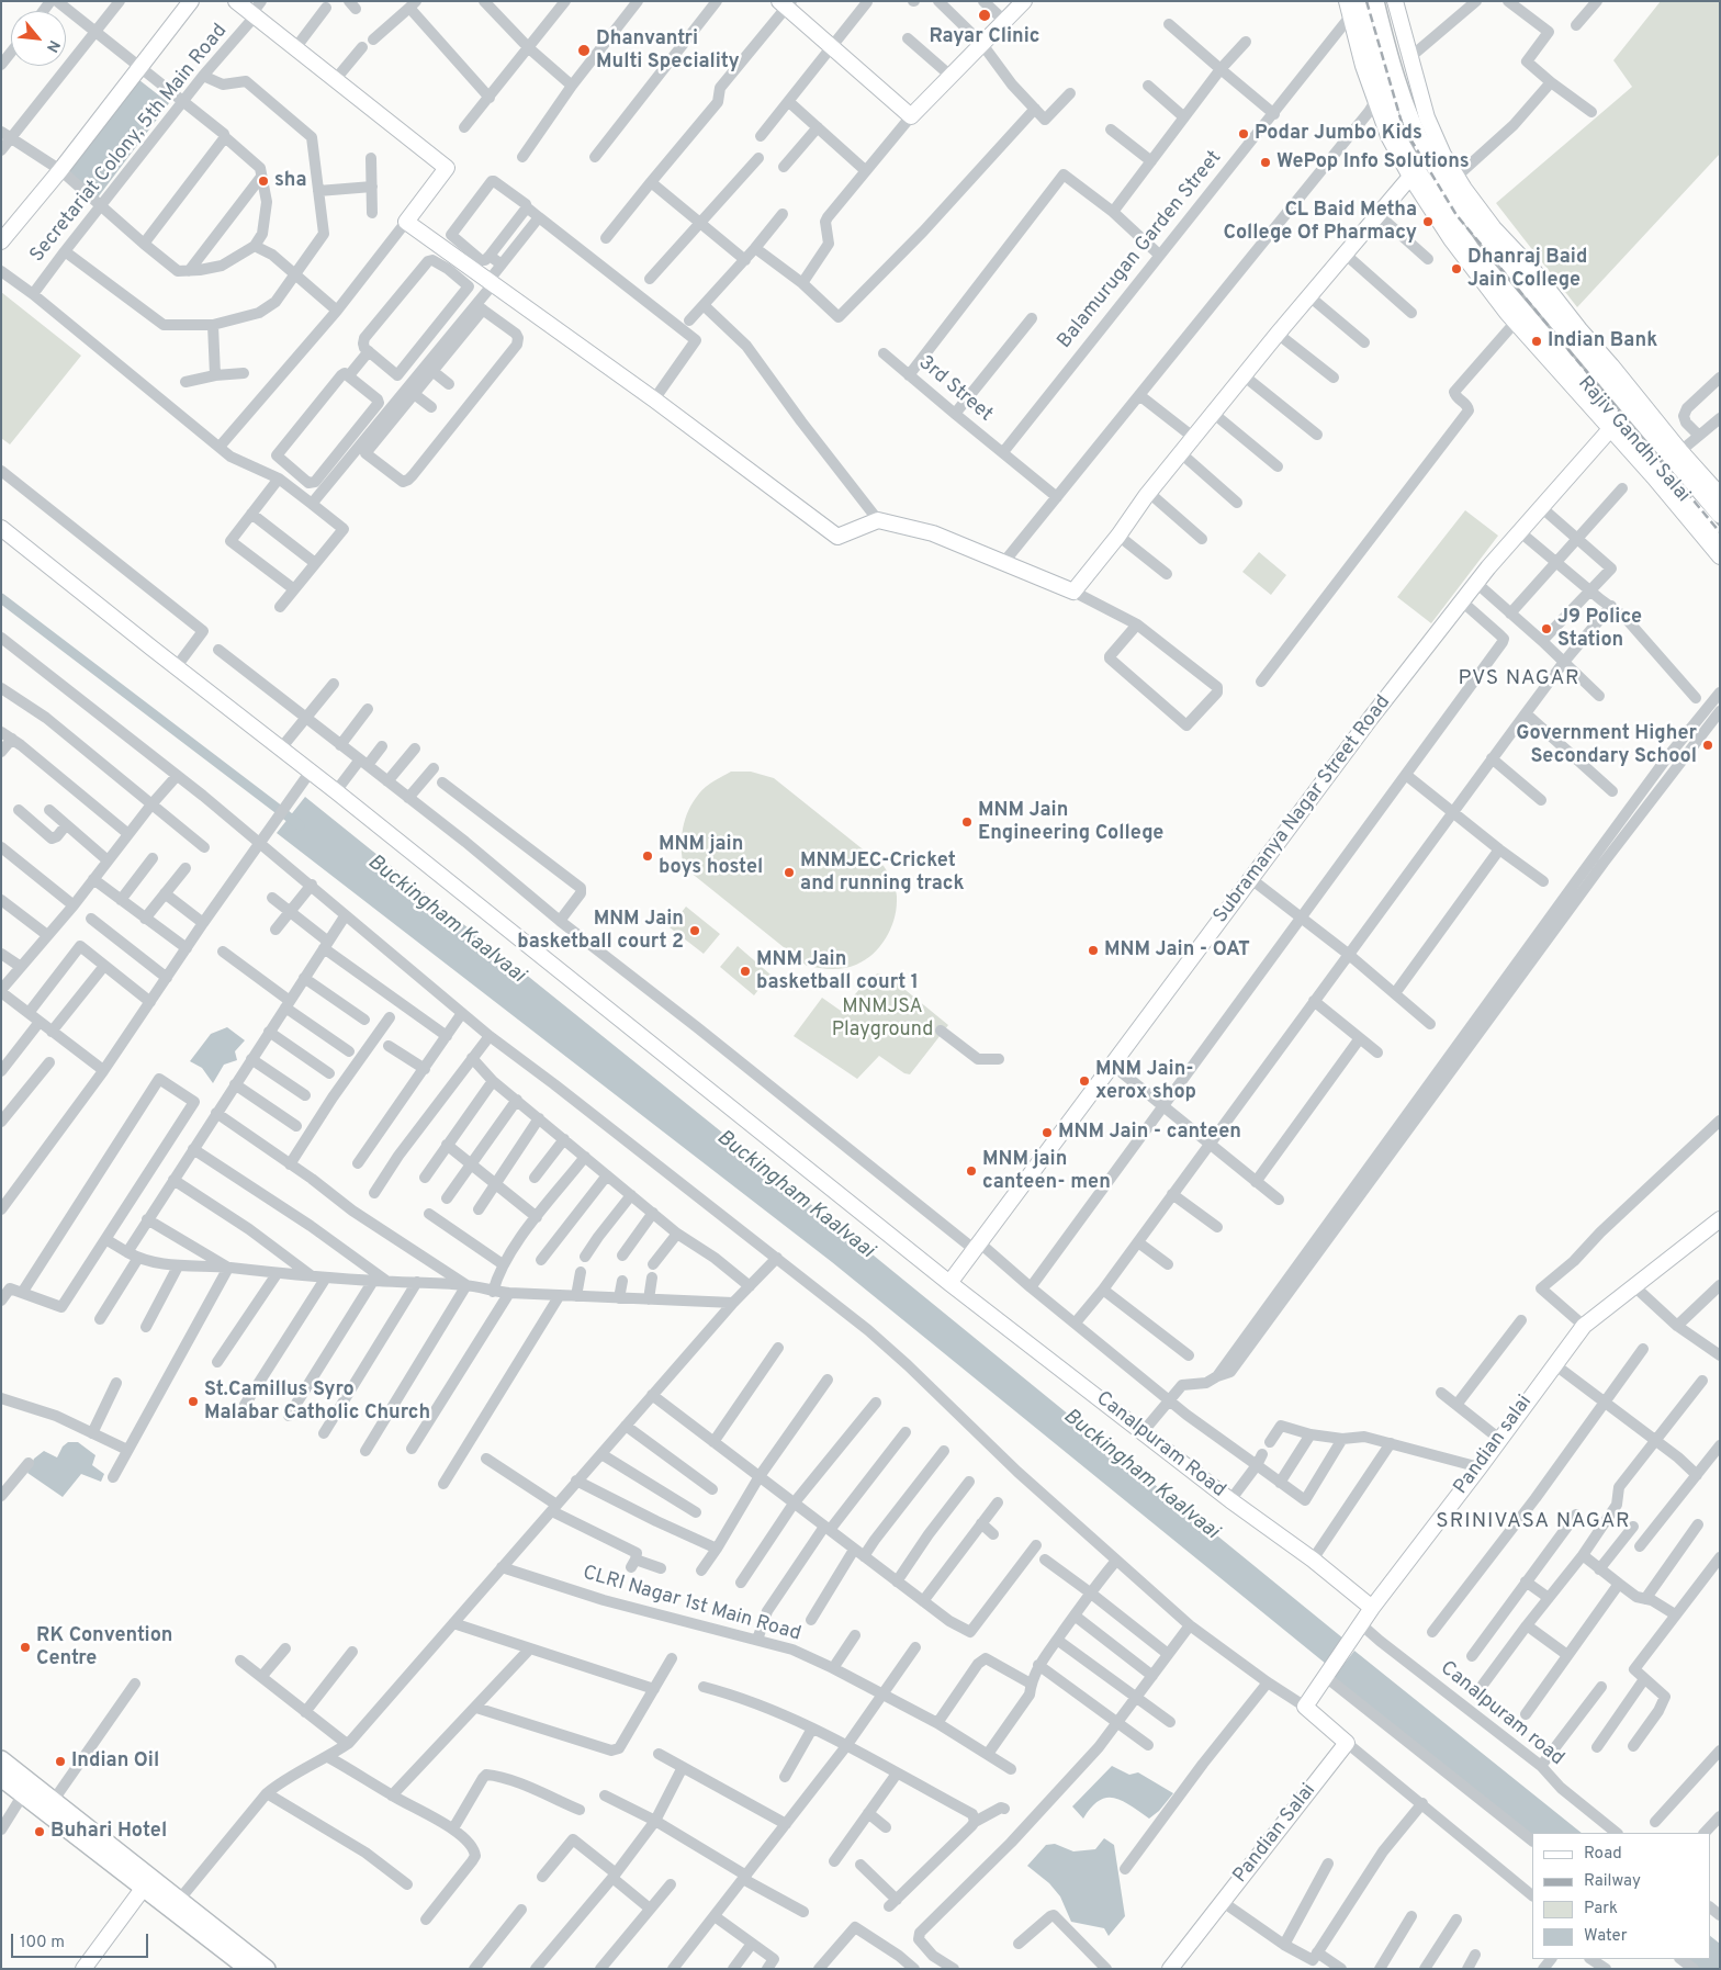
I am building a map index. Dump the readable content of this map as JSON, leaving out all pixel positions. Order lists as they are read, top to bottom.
{
  "streets": {
    "main road": ["Rajiv Gandhi Salai"],
    "street": [
      "Secretariat Colony, 5th Main Road",
      "Balamurugan Garden Street",
      "3rd Street",
      "Subramanya Nagar Street Road",
      "Canalpuram Road",
      "Pandian salai",
      "CLRI Nagar 1st Main Road",
      "Canalpuram road",
      "Pandian Salai"
    ]
  },
  "crossings": [
    ["Balamurugan Garden Street", "3rd Street"],
    ["Rajiv Gandhi Salai", "Subramanya Nagar Street Road"],
    ["Subramanya Nagar Street Road", "Canalpuram Road"],
    ["Canalpuram Road", "Pandian salai"],
    ["Pandian salai", "Canalpuram road"]
  ],
  "districts": ["PVS NAGAR", "SRINIVASA NAGAR"],
  "water": ["Buckingham Kaalvaai"],
  "parks": ["MNMJSA Playground"],
  "places": [
    "Rayar Clinic",
    "Dhanvantri Multi Speciality",
    "Podar Jumbo Kids",
    "WePop Info Solutions",
    "sha",
    "CL Baid Metha College Of Pharmacy",
    "Dhanraj Baid Jain College",
    "Indian Bank",
    "J9 Police Station",
    "Government Higher Secondary School",
    "MNM Jain Engineering College",
    "MNM jain boys hostel",
    "MNMJEC-Cricket and running track",
    "MNM Jain basketball court 2",
    "MNM Jain - OAT",
    "MNM Jain basketball court 1",
    "MNM Jain- xerox shop",
    "MNM Jain - canteen",
    "MNM jain canteen- men",
    "St.Camillus Syro Malabar Catholic Church",
    "RK Convention Centre",
    "Indian Oil",
    "Buhari Hotel"
  ],
  "legend": [
    "Road",
    "Railway",
    "Park",
    "Water"
  ],
  "scale_bar": "100 m",
  "north": "bottom right"
}
